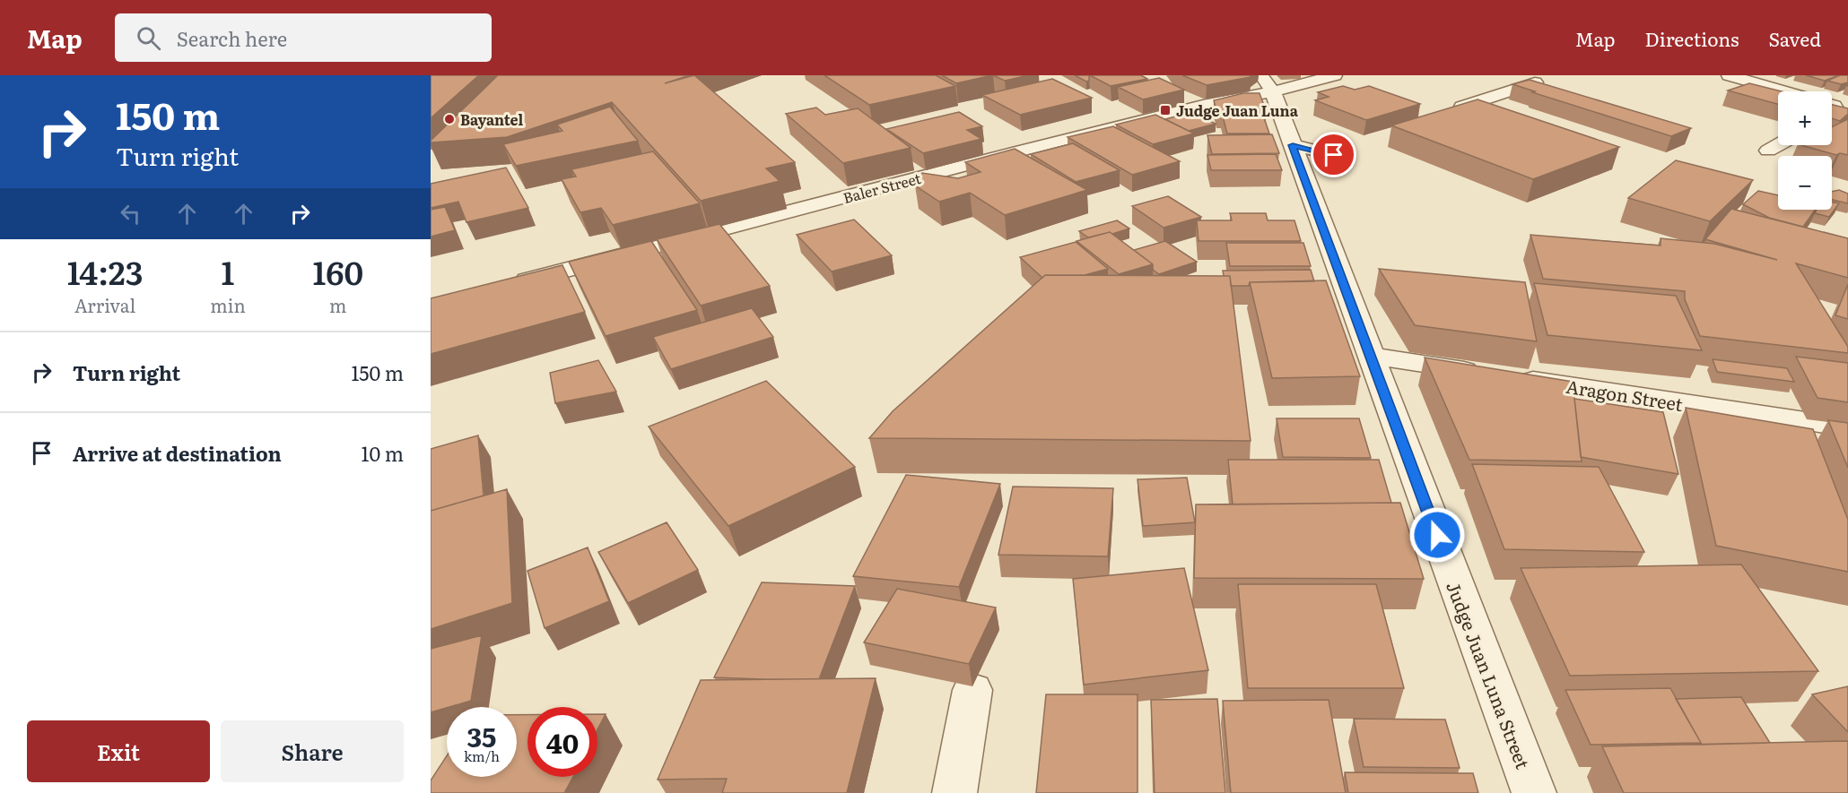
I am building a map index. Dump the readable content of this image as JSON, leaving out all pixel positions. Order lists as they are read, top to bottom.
{
  "streets": {
    "street": ["Baler Street", "Aragon Street", "Judge Juan Luna Street"]
  },
  "crossings": [
    ["Baler Street", "Judge Juan Luna Street"],
    ["Aragon Street", "Judge Juan Luna Street"]
  ],
  "places": {
    "transit": ["Judge Juan Luna"],
    "other": ["Bayantel"]
  },
  "page": {
    "header": "Map",
    "search": "Search here",
    "nav": ["Map", "Directions", "Saved"],
    "turn": ["150 m", "Turn right"],
    "map_buttons": ["+", "−"],
    "eta": [
      "14:23",
      "Arrival",
      "1",
      "min",
      "160",
      "m"
    ],
    "list": [
      {
        "name": "Turn right",
        "value": "150 m"
      },
      {
        "name": "Arrive at destination",
        "value": "10 m"
      }
    ],
    "speed": "35 km/h",
    "limit": "40",
    "buttons": ["Exit", "Share"]
  }
}
